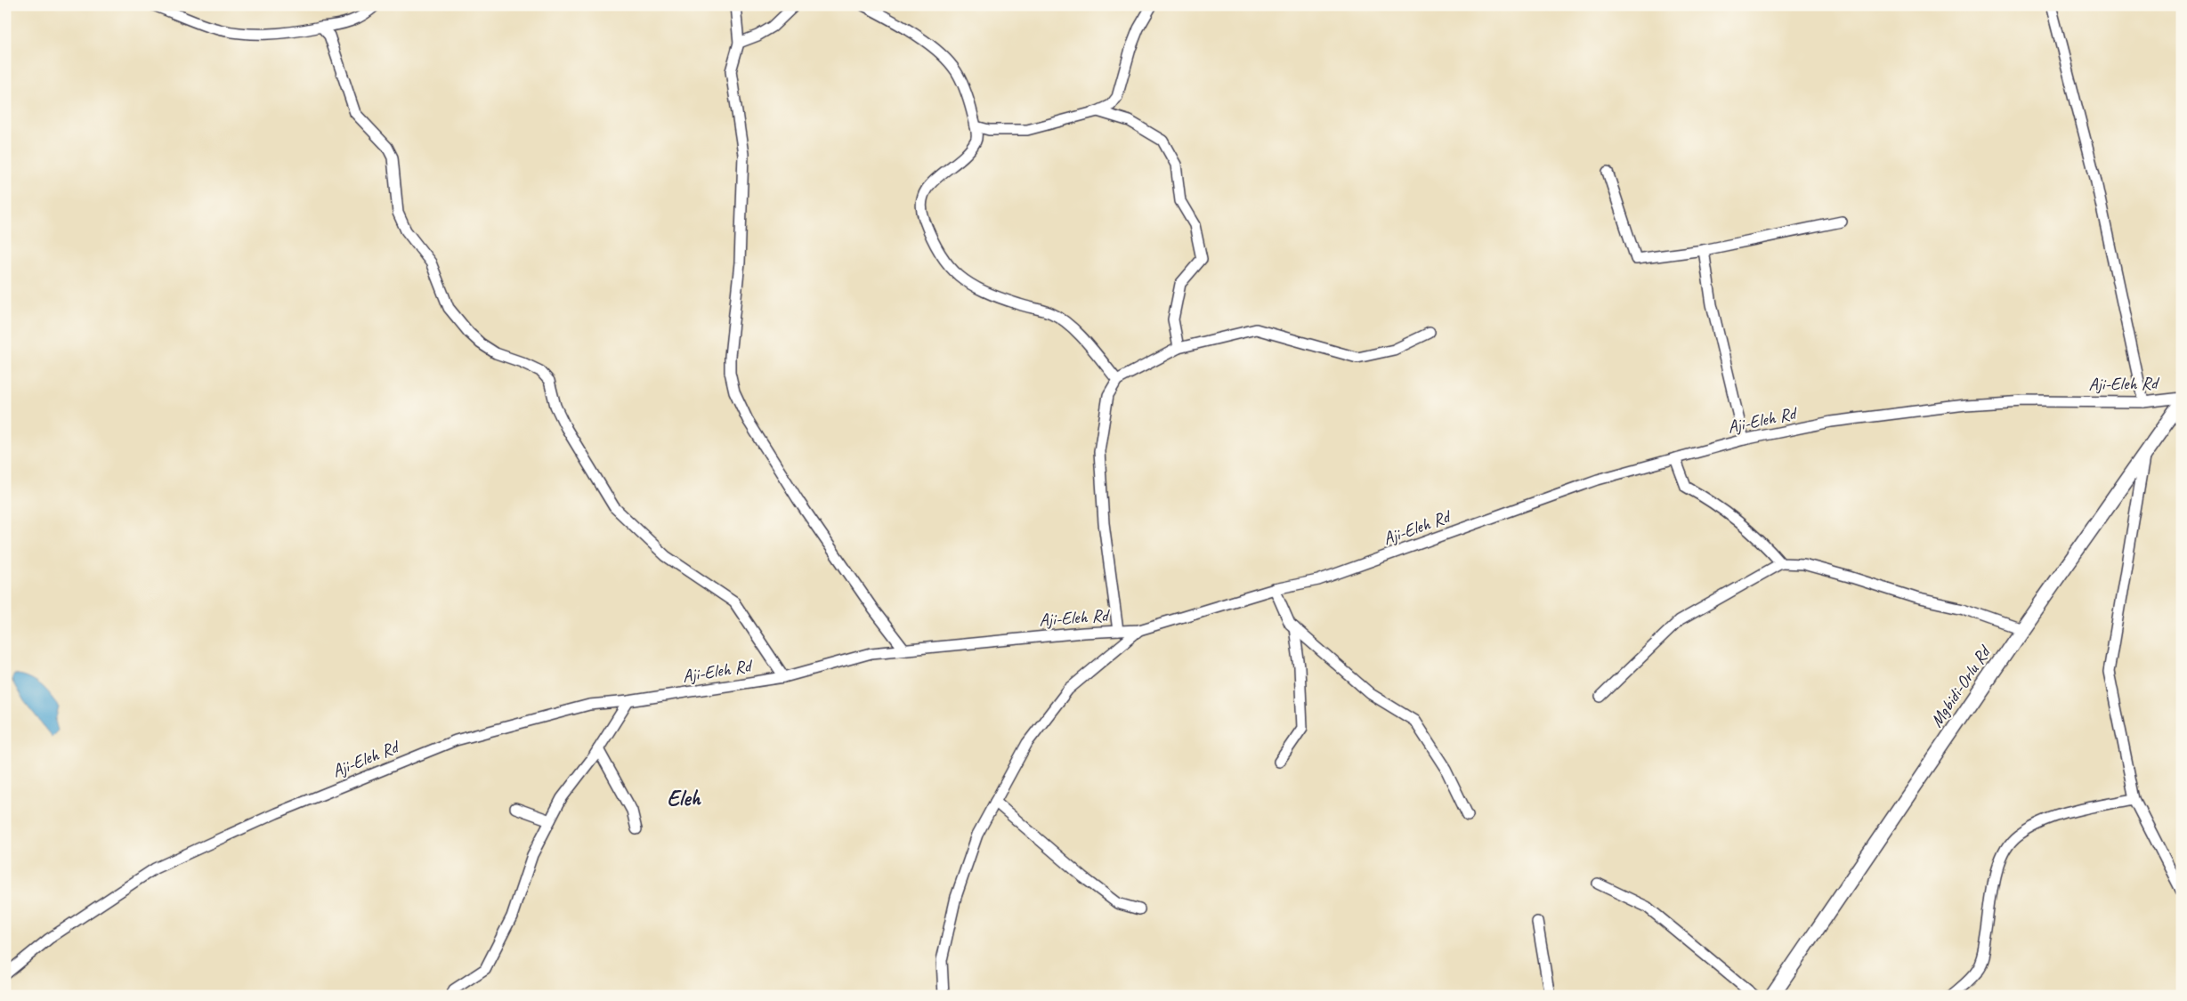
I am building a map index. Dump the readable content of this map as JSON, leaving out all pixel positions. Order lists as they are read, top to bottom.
{
  "streets": {
    "main road": ["Mgbidi-Orlu Rd"],
    "street": ["Aji-Eleh Rd"]
  },
  "crossings": [
    ["Aji-Eleh Rd", "Mgbidi-Orlu Rd"]
  ],
  "districts": ["Eleh"]
}
